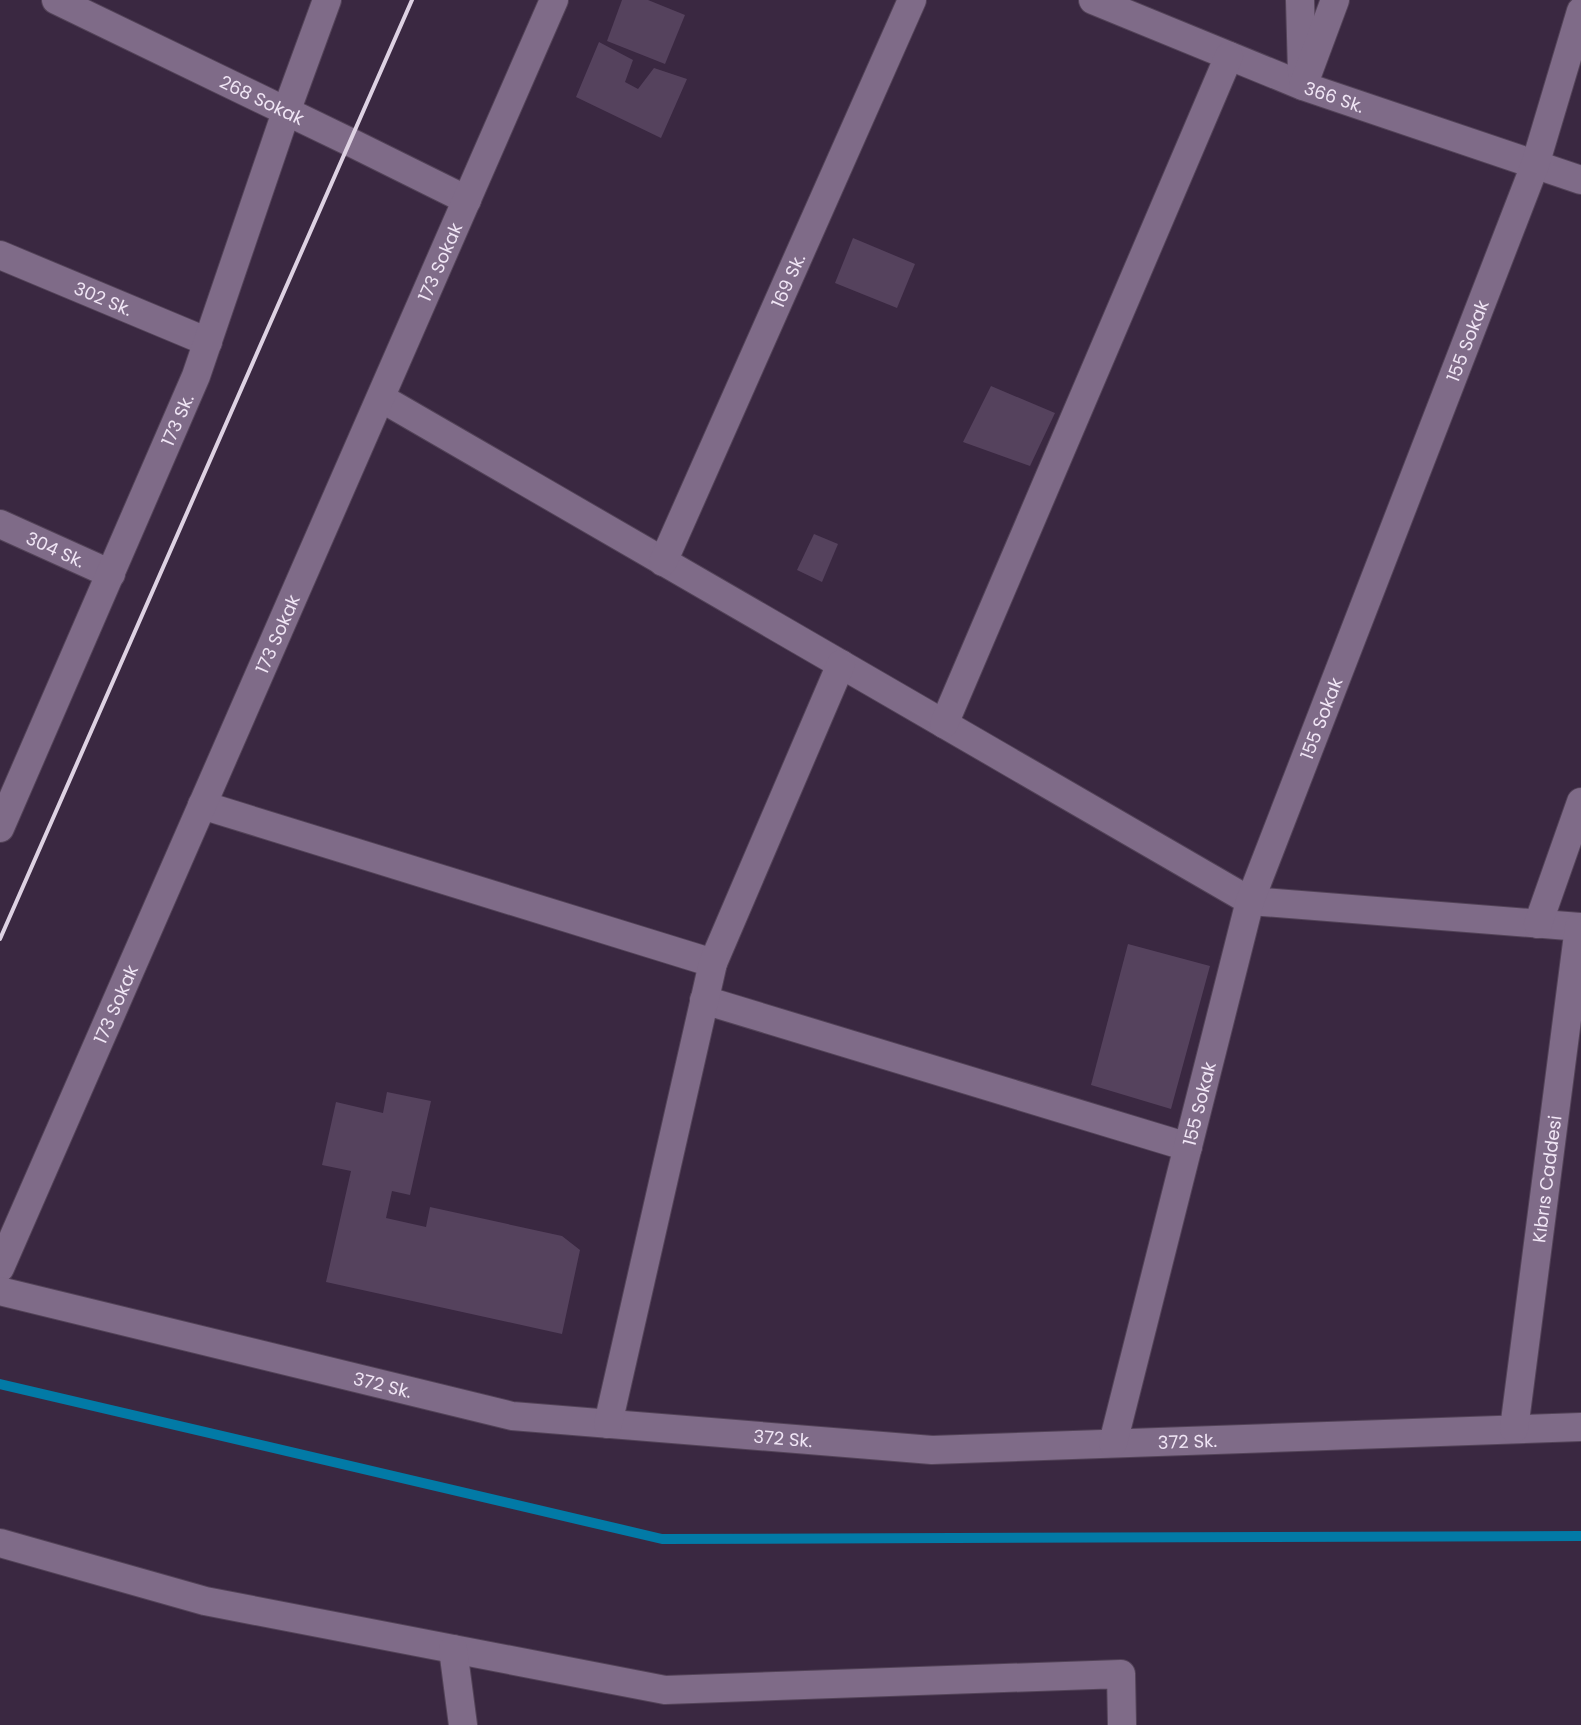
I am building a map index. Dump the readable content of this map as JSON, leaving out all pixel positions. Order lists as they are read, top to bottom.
{
  "streets": {
    "street": [
      "366 Sk.",
      "268 Sokak",
      "173 Sokak",
      "169 Sk.",
      "302 Sk.",
      "155 Sokak",
      "173 Sk.",
      "304 Sk.",
      "Kıbrıs Caddesi",
      "372 Sk."
    ]
  },
  "crossings": [
    ["366 Sk.", "155 Sokak"],
    ["268 Sokak", "173 Sokak"],
    ["268 Sokak", "173 Sk."],
    ["302 Sk.", "173 Sk."],
    ["155 Sokak", "372 Sk."],
    ["173 Sk.", "304 Sk."],
    ["Kıbrıs Caddesi", "372 Sk."]
  ]
}
